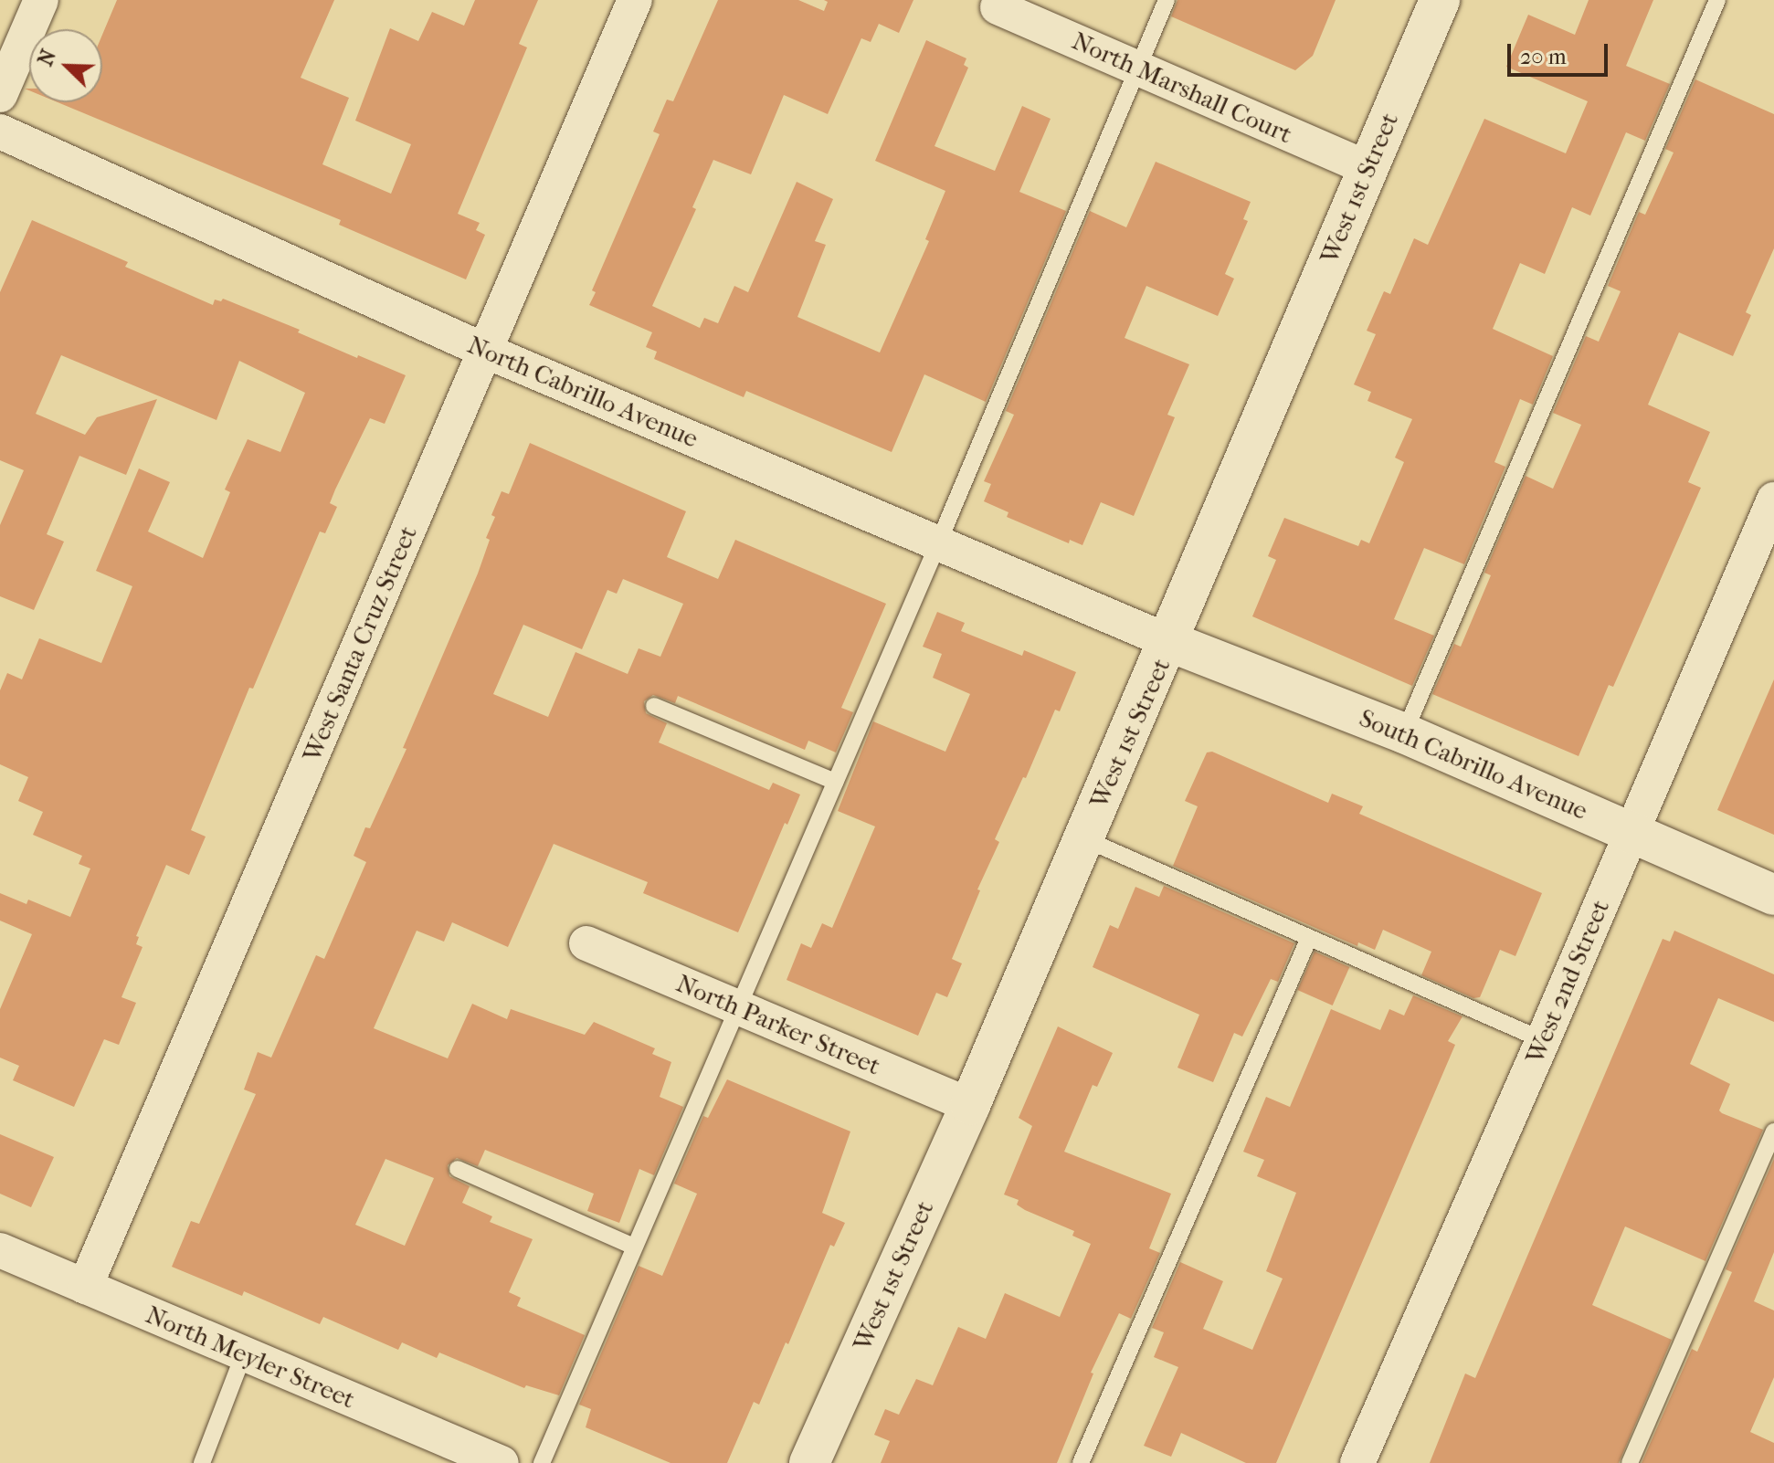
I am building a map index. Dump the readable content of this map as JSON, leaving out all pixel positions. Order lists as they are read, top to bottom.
{
  "streets": {
    "street": [
      "North Marshall Court",
      "West 1st Street",
      "North Cabrillo Avenue",
      "West Santa Cruz Street",
      "South Cabrillo Avenue",
      "West 2nd Street",
      "North Parker Street",
      "North Meyler Street"
    ]
  },
  "crossings": [
    ["North Marshall Court", "West 1st Street"],
    ["West 1st Street", "North Cabrillo Avenue"],
    ["West 1st Street", "South Cabrillo Avenue"],
    ["West 1st Street", "North Parker Street"],
    ["North Cabrillo Avenue", "West Santa Cruz Street"],
    ["North Cabrillo Avenue", "South Cabrillo Avenue"],
    ["West Santa Cruz Street", "North Meyler Street"],
    ["South Cabrillo Avenue", "West 2nd Street"]
  ],
  "scale_bar": "20 m",
  "north": "top left"
}
